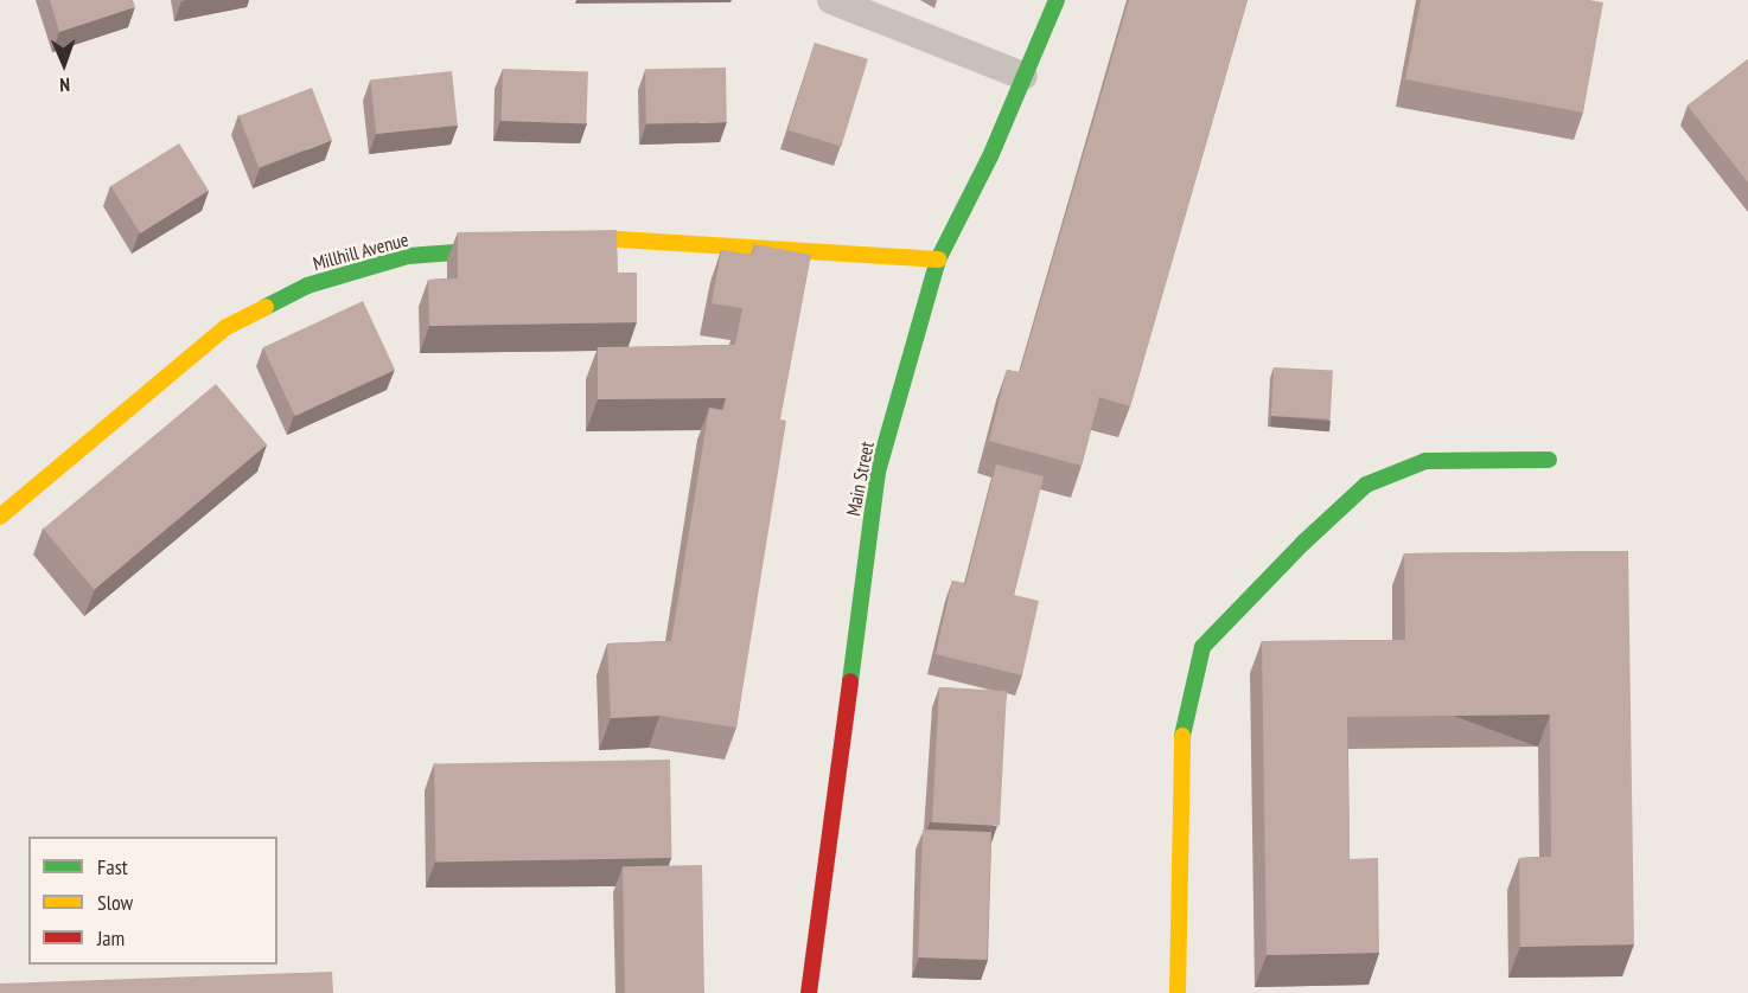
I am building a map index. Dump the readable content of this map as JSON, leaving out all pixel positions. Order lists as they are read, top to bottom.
{
  "streets": {
    "street": ["Millhill Avenue", "Main Street"]
  },
  "legend": ["Fast", "Slow", "Jam"],
  "north": "bottom"
}
